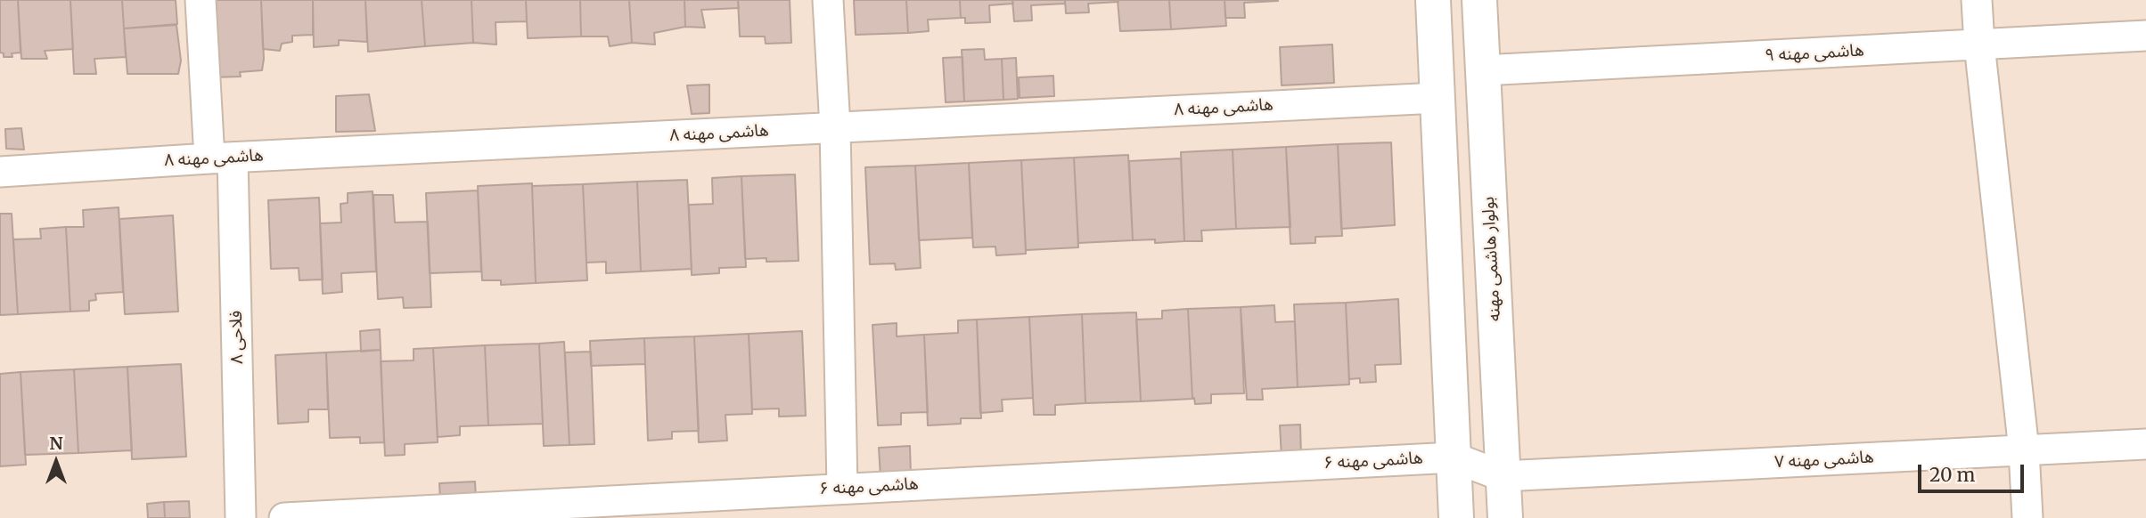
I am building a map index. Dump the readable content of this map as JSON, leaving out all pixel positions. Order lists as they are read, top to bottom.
{
  "streets": {
    "street": [
      "هاشمی مهنه ۹",
      "هاشمی مهنه ۸",
      "بولوار هاشمی مهنه",
      "فلاحی ۸",
      "هاشمی مهنه ۷",
      "هاشمی مهنه ۶"
    ]
  },
  "crossings": [
    ["هاشمی مهنه ۹", "بولوار هاشمی مهنه"],
    ["هاشمی مهنه ۸", "فلاحی ۸"],
    ["بولوار هاشمی مهنه", "هاشمی مهنه ۷"]
  ],
  "scale_bar": "20 m",
  "north": "top"
}
